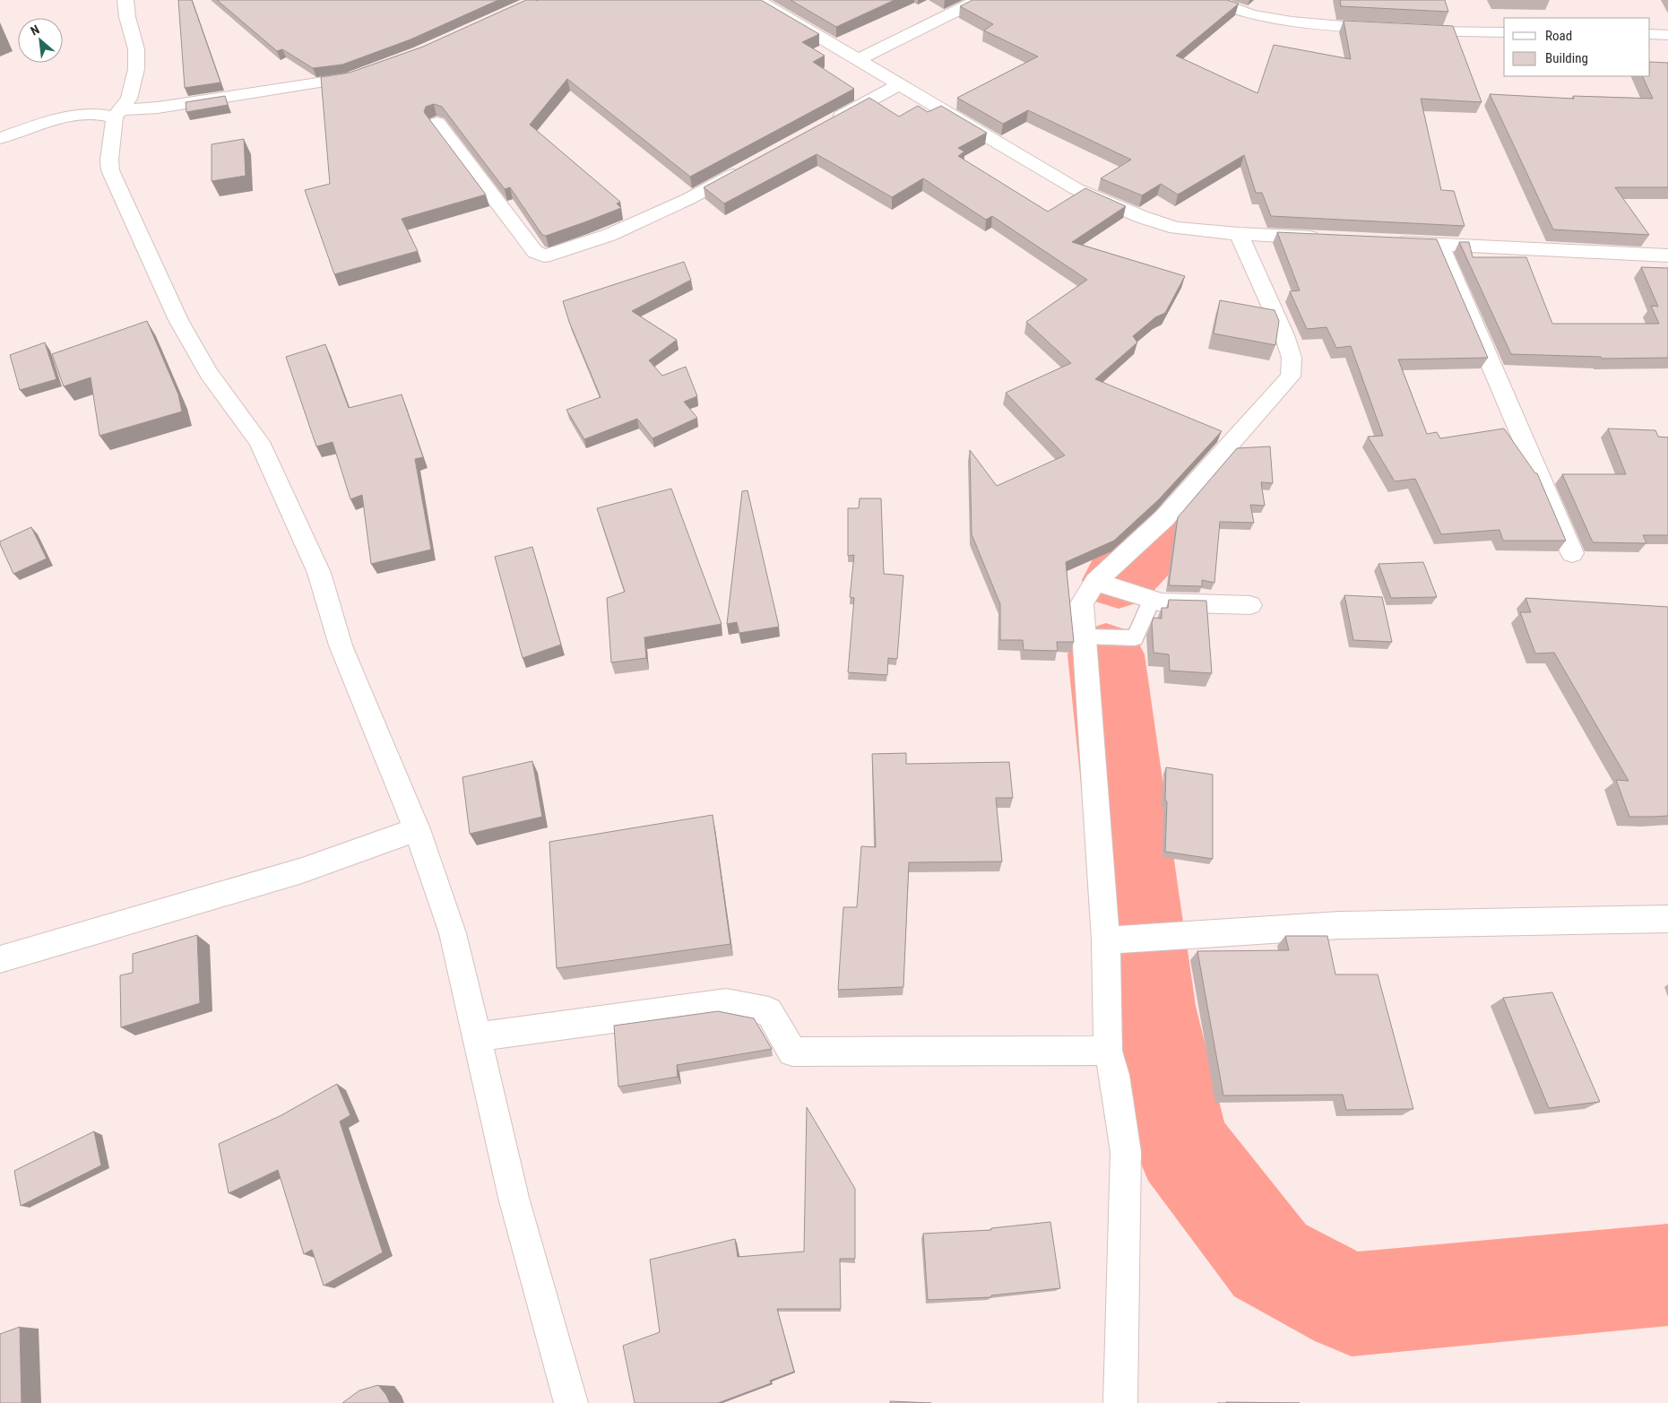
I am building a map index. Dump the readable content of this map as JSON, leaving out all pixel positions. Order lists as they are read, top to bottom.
{
  "legend": ["Road", "Building"],
  "north": "top left"
}
